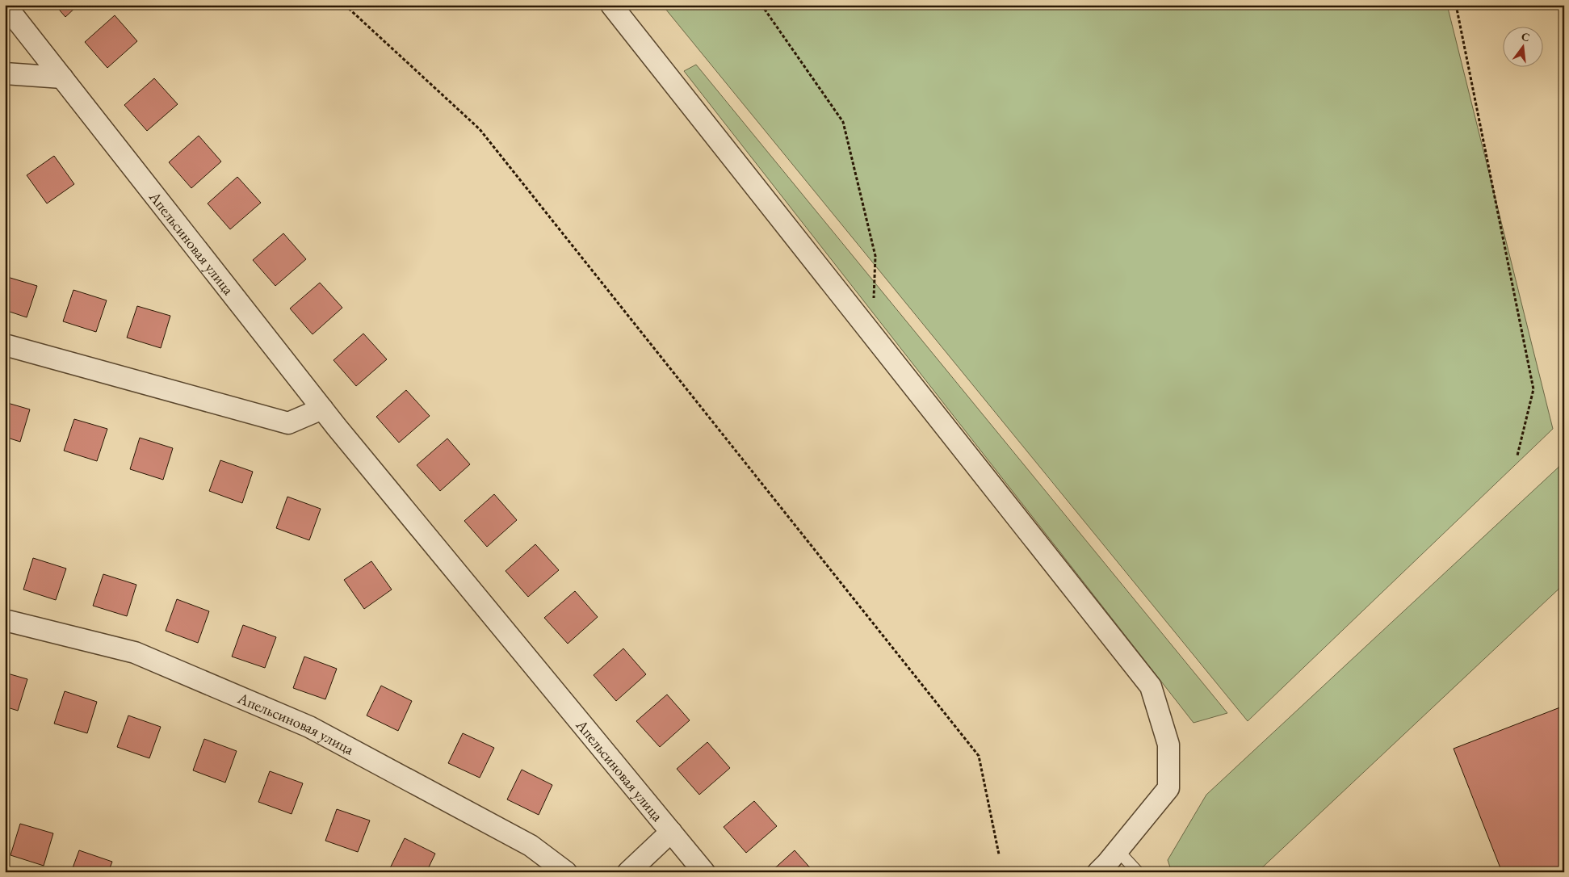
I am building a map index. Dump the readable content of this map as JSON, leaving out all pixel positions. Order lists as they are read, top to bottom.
{
  "streets": {
    "street": ["Апельсиновая улица"]
  },
  "north": "top"
}
